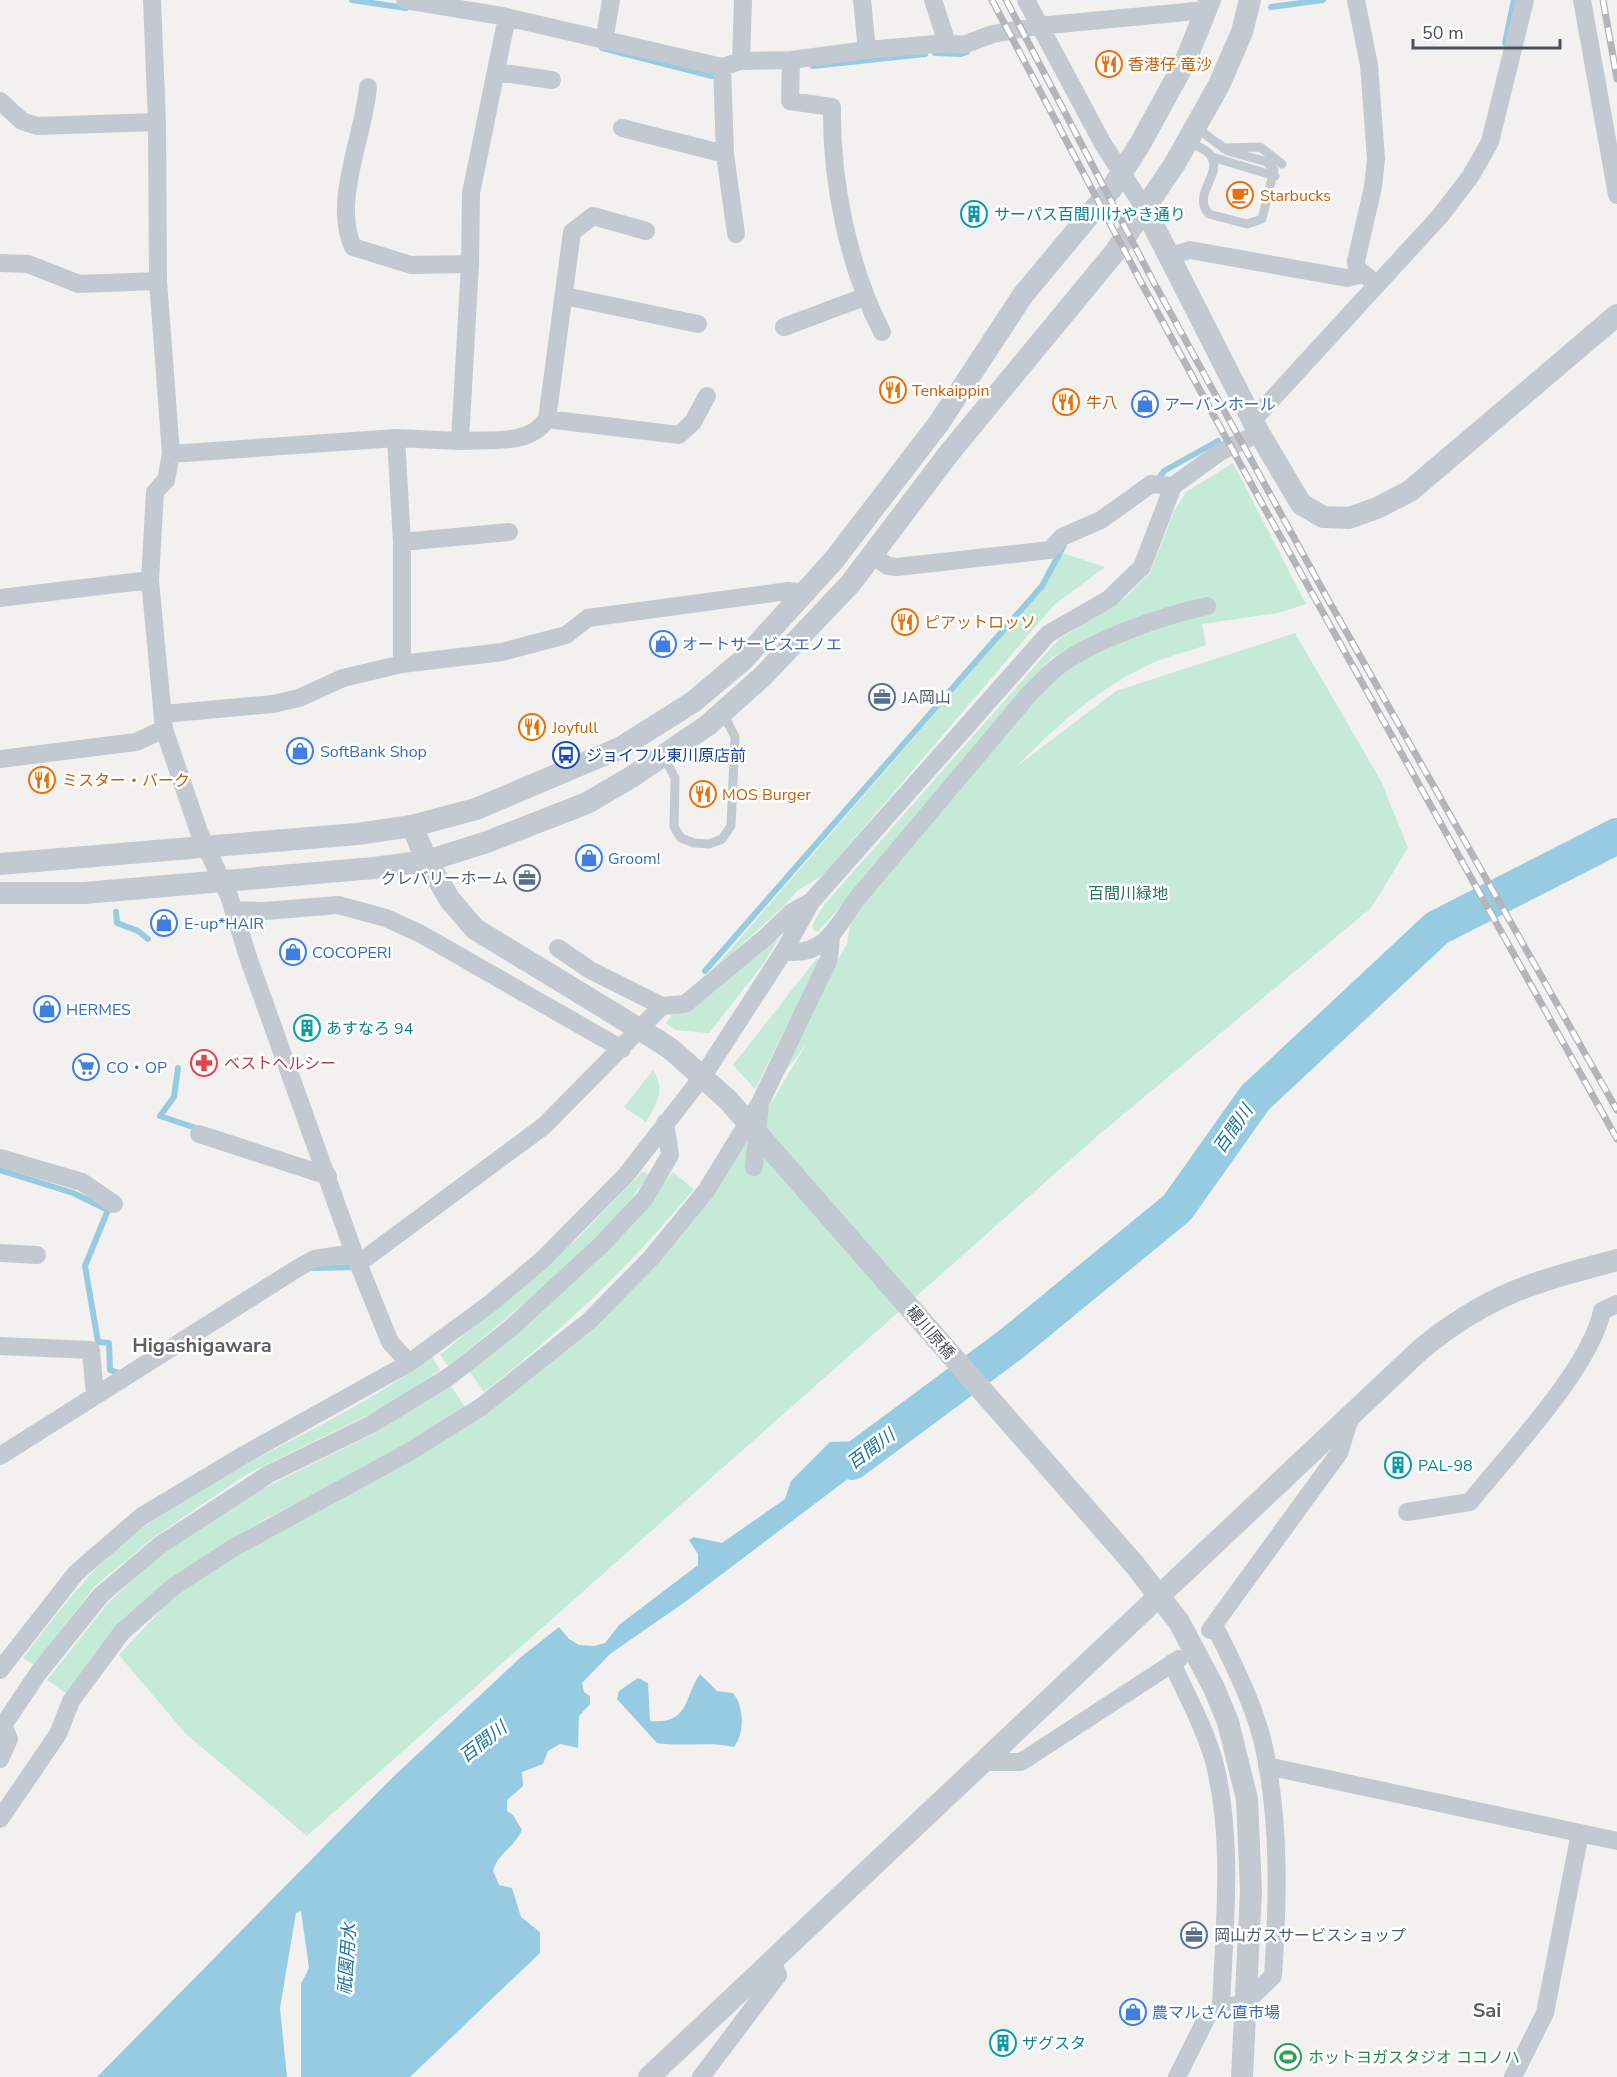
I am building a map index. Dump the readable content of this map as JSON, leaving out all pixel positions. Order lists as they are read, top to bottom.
{
  "streets": {
    "street": ["穝川原橋"]
  },
  "districts": ["Higashigawara", "Sai"],
  "water": ["百間川", "祇園用水"],
  "parks": ["百間川緑地"],
  "places": {
    "restaurant": [
      "香港仔 竜沙",
      "Tenkaippin",
      "牛八",
      "ピアットロッソ",
      "Joyfull",
      "ミスター・バーク",
      "MOS Burger"
    ],
    "cafe": ["Starbucks"],
    "building": [
      "サーパス百間川けやき通り",
      "あすなろ 94",
      "PAL-98",
      "ザグスタ"
    ],
    "shop": [
      "アーバンホール",
      "オートサービスエノエ",
      "SoftBank Shop",
      "Groom!",
      "E-up*HAIR",
      "COCOPERI",
      "HERMES",
      "農マルさん直市場"
    ],
    "office": ["JA岡山", "クレバリーホーム", "岡山ガスサービスショップ"],
    "bus stop": ["ジョイフル東川原店前"],
    "pharmacy": ["ベストヘルシー"],
    "supermarket": ["CO・OP"],
    "sports": ["ホットヨガスタジオ ココノハ"]
  },
  "scale_bar": "50 m"
}
